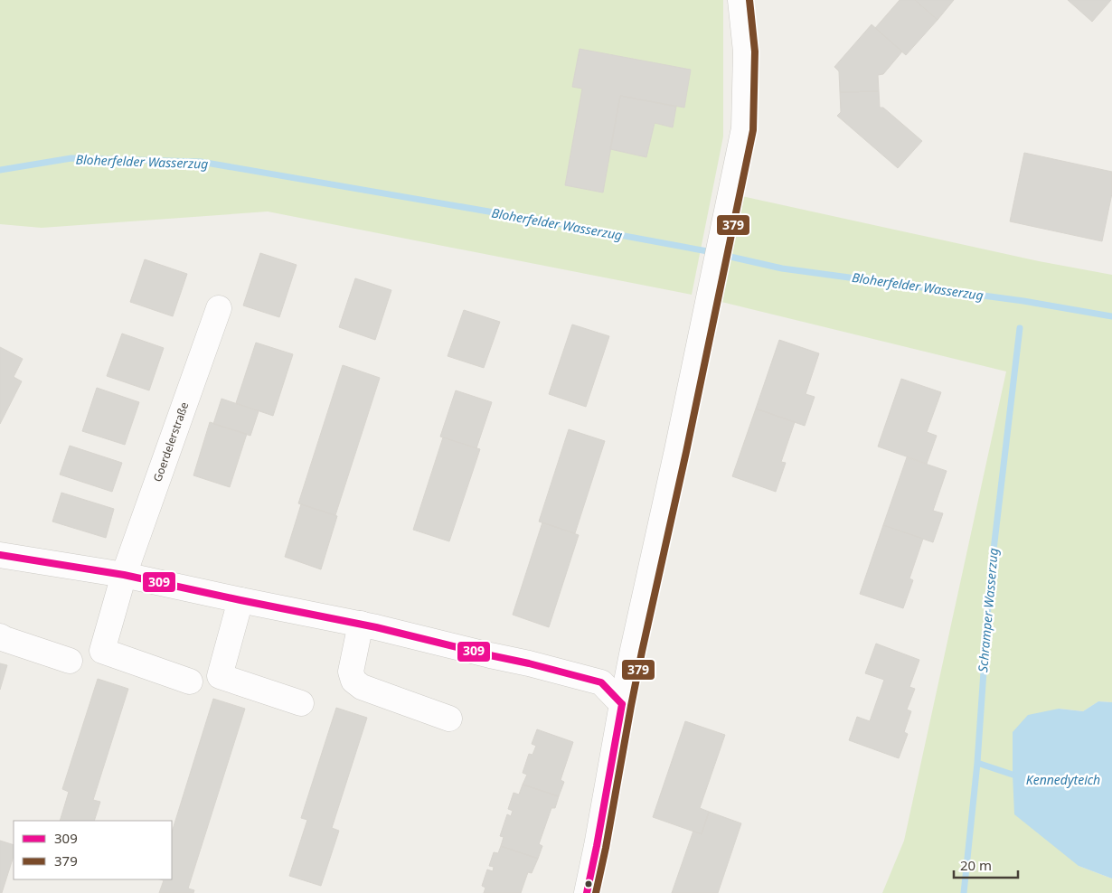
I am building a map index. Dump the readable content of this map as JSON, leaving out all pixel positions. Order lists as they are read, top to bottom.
{
  "streets": {
    "street": ["Goerdelerstraße"]
  },
  "water": ["Bloherfelder Wasserzug", "Schramper Wasserzug", "Kennedyteich"],
  "lines": ["transit line 379", "transit line 309"],
  "legend": ["309", "379"],
  "scale_bar": "20 m"
}
